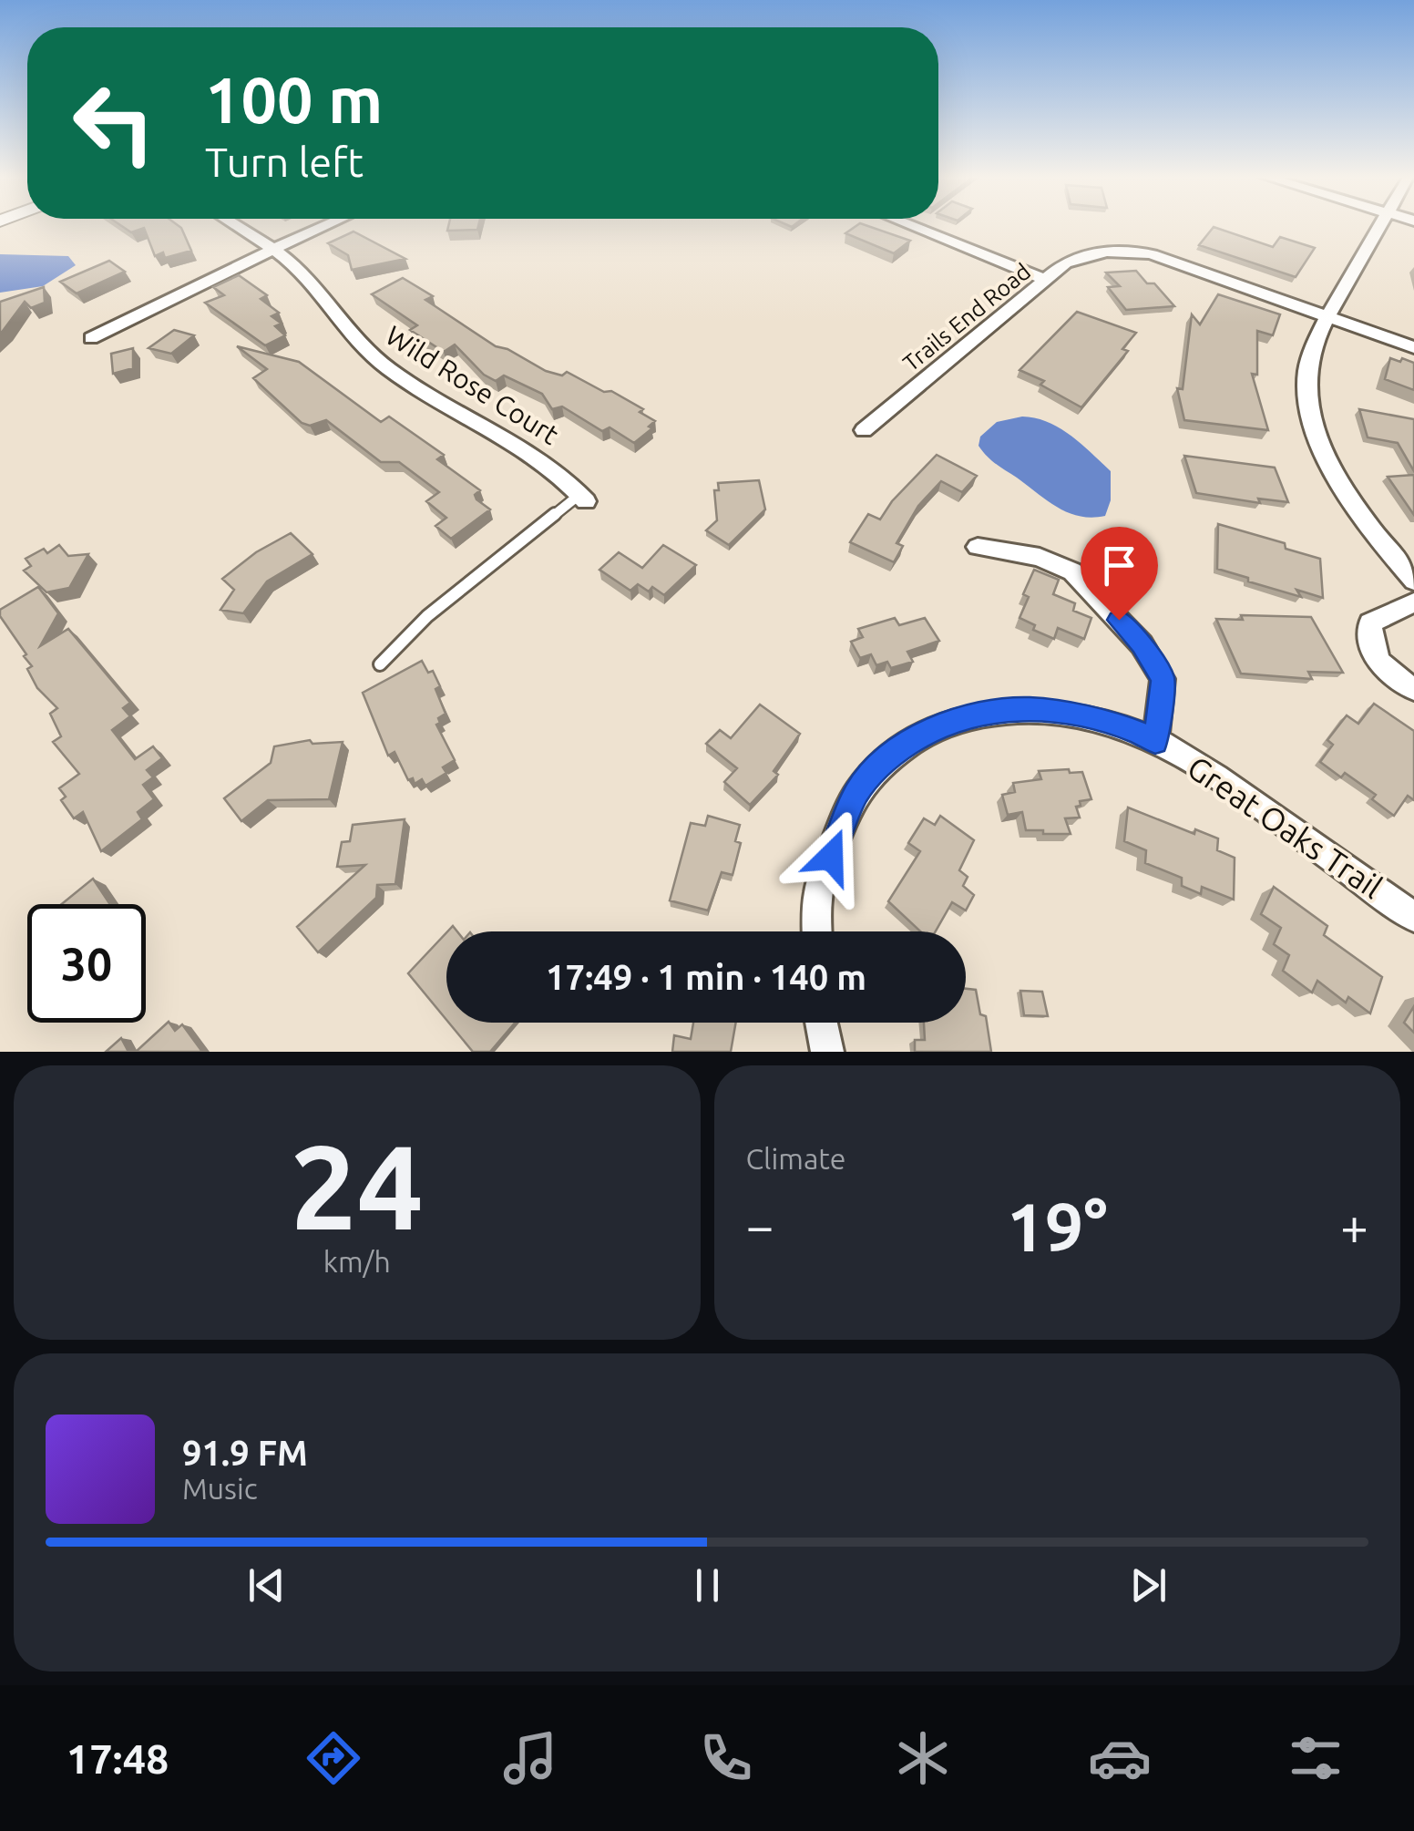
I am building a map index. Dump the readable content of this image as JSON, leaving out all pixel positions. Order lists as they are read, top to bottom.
{
  "streets": {
    "street": ["Trails End Road", "Wild Rose Court", "Great Oaks Trail"]
  },
  "page": {
    "turn": ["100 m", "Turn left"],
    "limit": "30",
    "trip": "17:49 · 1 min · 140 m",
    "tile": [
      ["24", "km/h"],
      "Climate"
    ],
    "heat": ["−", "19°", "+"],
    "song": ["91.9 FM", "Music"],
    "tabs": "17:48"
  }
}
